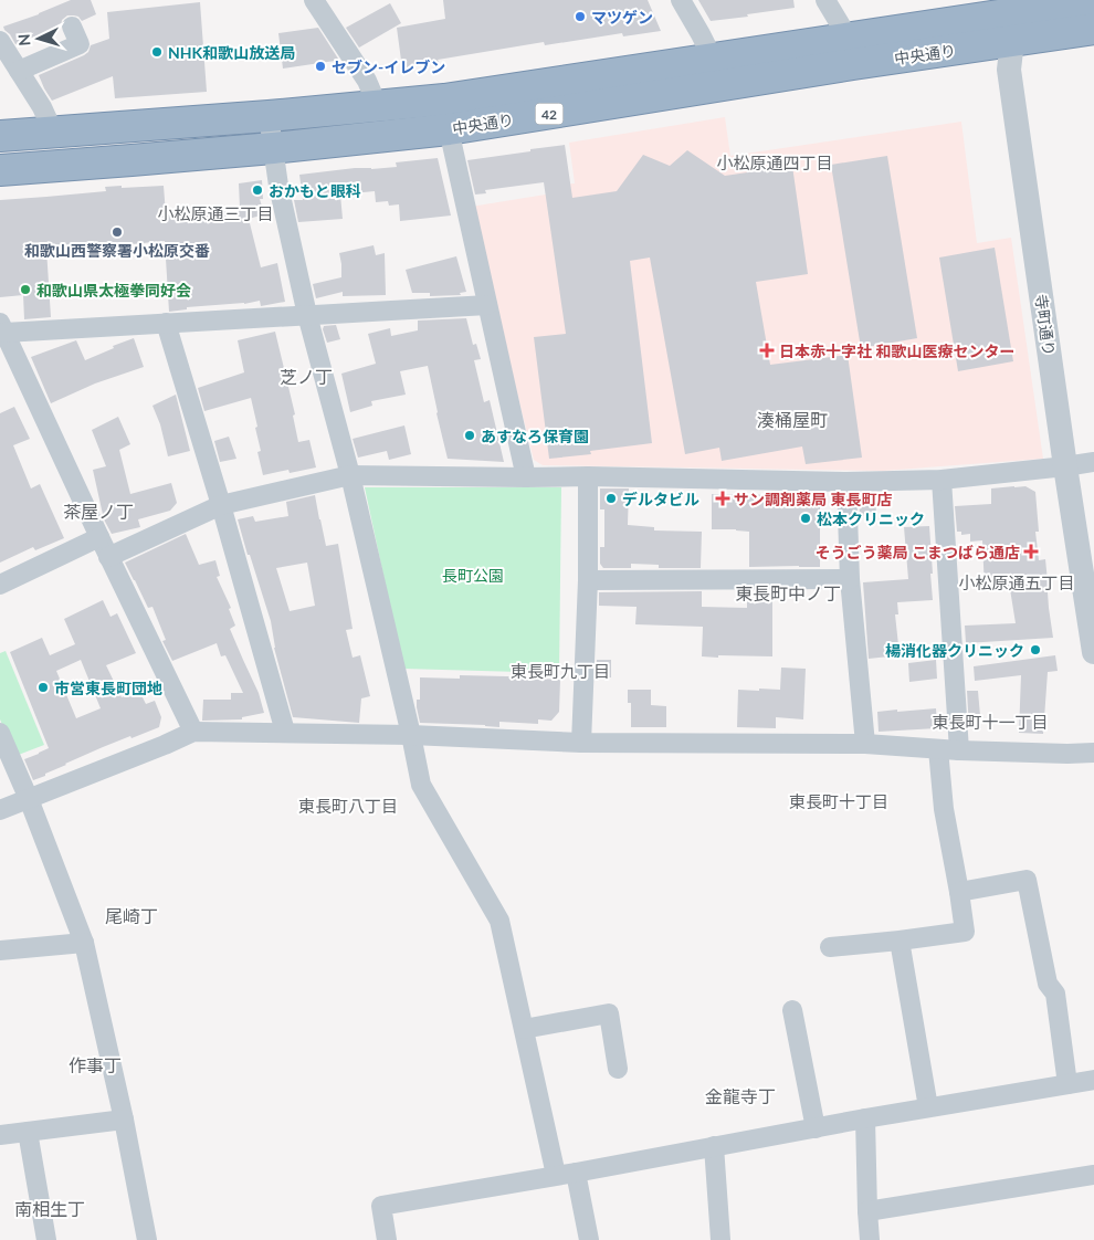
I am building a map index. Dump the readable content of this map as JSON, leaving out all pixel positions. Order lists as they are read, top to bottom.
{
  "streets": {
    "highway": ["中央通り", "42"],
    "street": ["寺町通り"]
  },
  "crossings": [
    ["中央通り", "寺町通り"]
  ],
  "districts": [
    "小松原通四丁目",
    "小松原通三丁目",
    "芝ノ丁",
    "湊桶屋町",
    "茶屋ノ丁",
    "小松原通五丁目",
    "東長町中ノ丁",
    "東長町九丁目",
    "東長町十一丁目",
    "東長町十丁目",
    "東長町八丁目",
    "尾崎丁",
    "作事丁",
    "金龍寺丁",
    "南相生丁"
  ],
  "parks": ["長町公園"],
  "places": {
    "other": [
      "マツゲン",
      "NHK和歌山放送局",
      "セブン-イレブン",
      "おかもと眼科",
      "和歌山西警察署小松原交番",
      "和歌山県太極拳同好会",
      "あすなろ保育園",
      "デルタビル",
      "松本クリニック",
      "楊消化器クリニック",
      "市営東長町団地"
    ],
    "health": ["日本赤十字社 和歌山医療センター", "サン調剤薬局 東長町店", "そうごう薬局 こまつばら通店"]
  },
  "north": "left"
}
